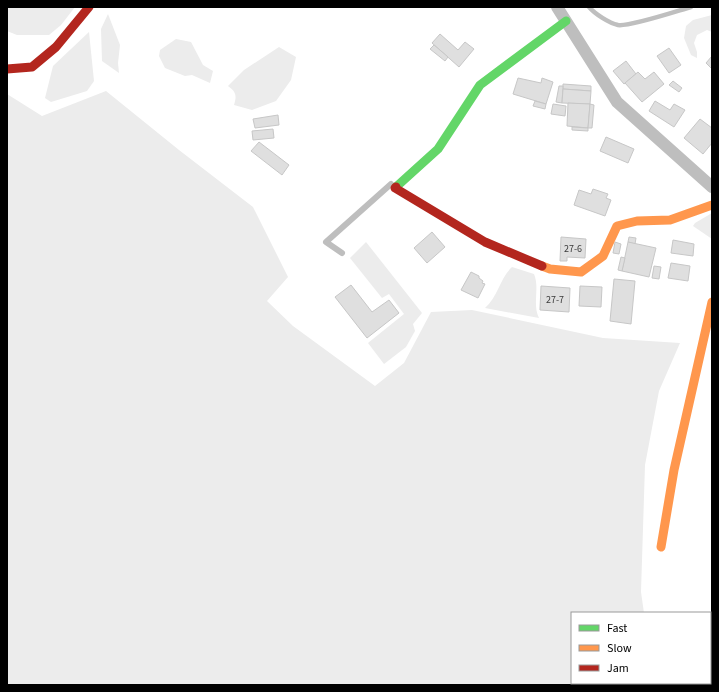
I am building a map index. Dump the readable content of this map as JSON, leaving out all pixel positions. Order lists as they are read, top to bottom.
{
  "house_numbers": ["27-6", "27-7"],
  "legend": ["Fast", "Slow", "Jam"]
}
